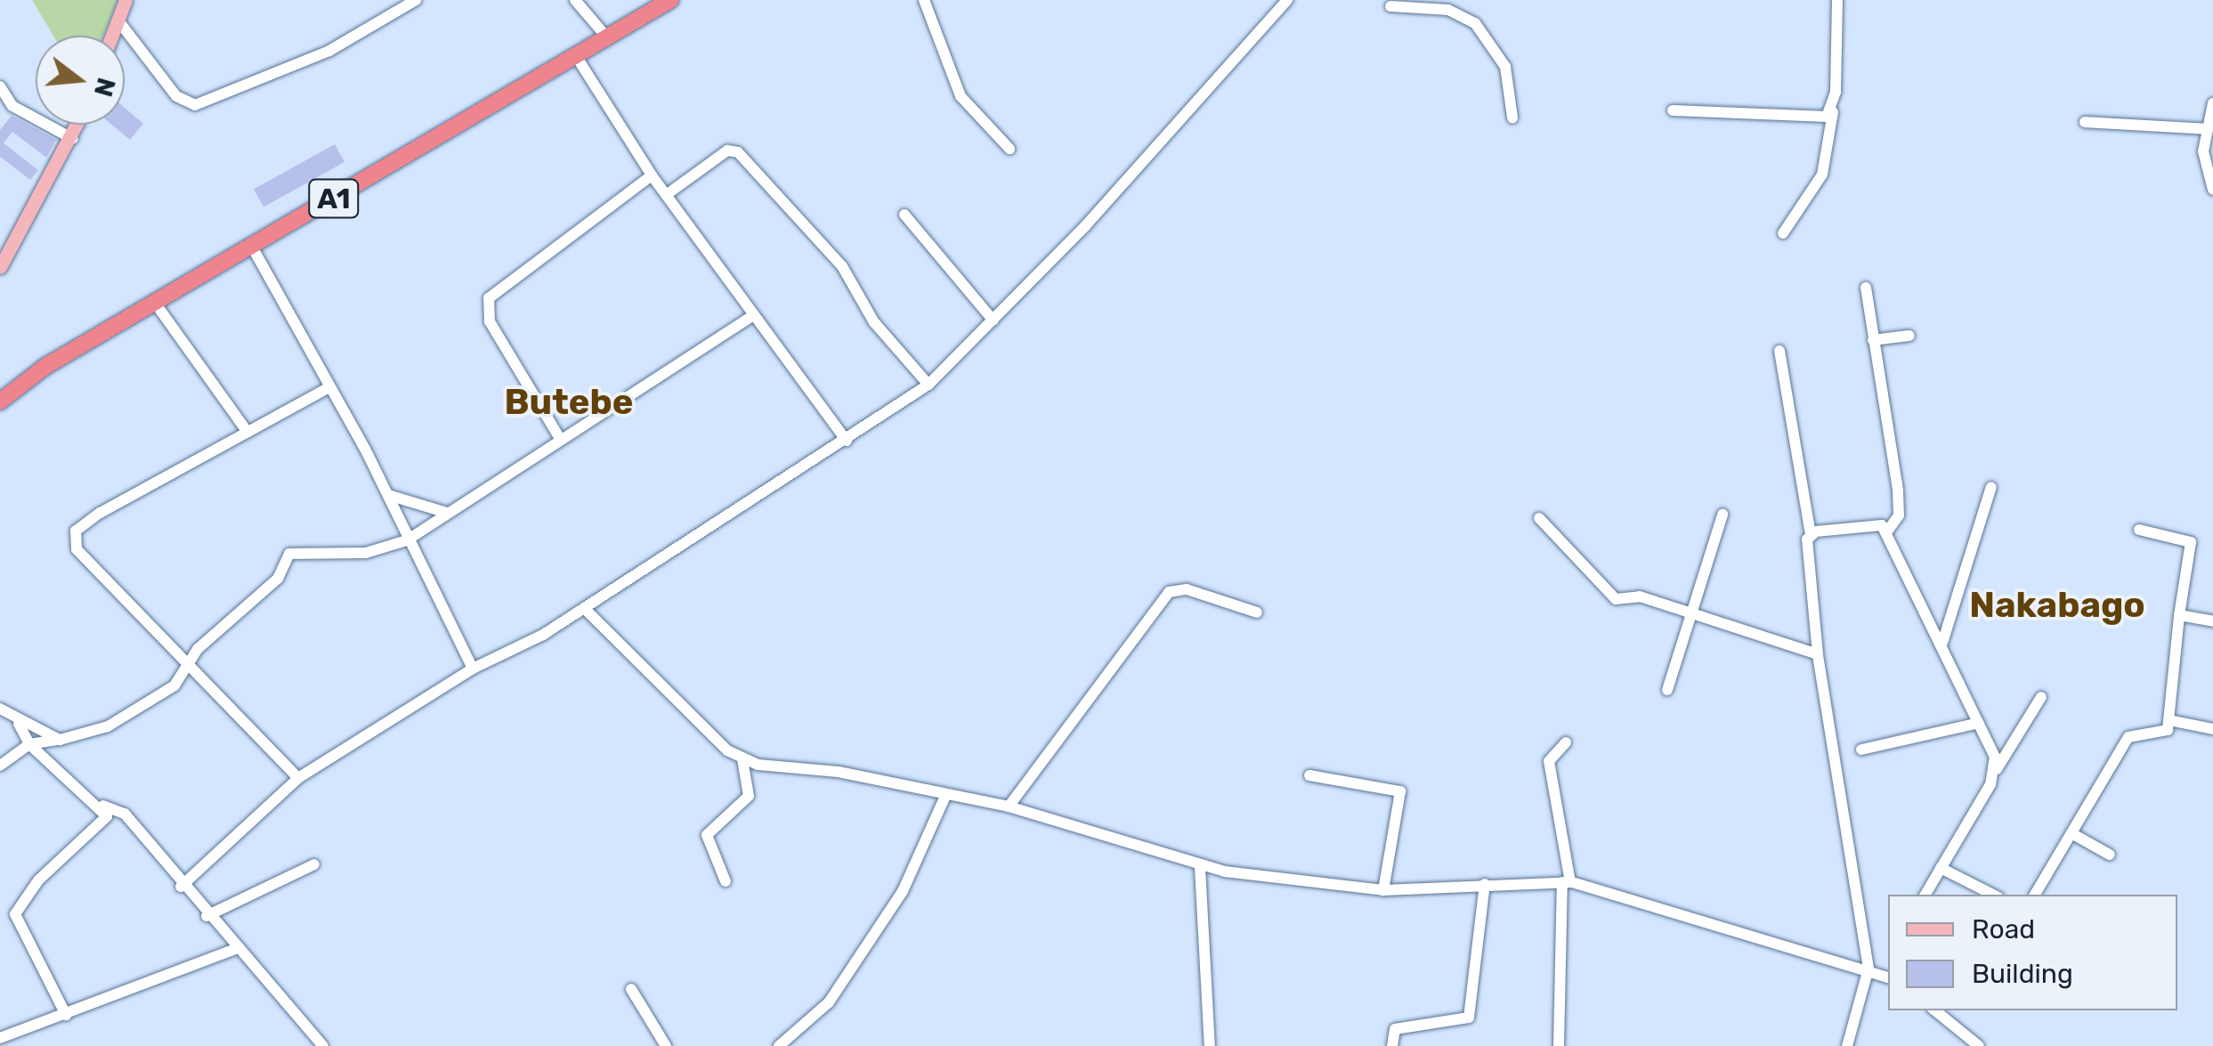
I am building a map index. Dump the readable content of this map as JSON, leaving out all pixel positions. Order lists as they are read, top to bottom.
{
  "streets": {
    "highway": ["A1"]
  },
  "districts": ["Butebe", "Nakabago"],
  "legend": ["Road", "Building"],
  "north": "right"
}
